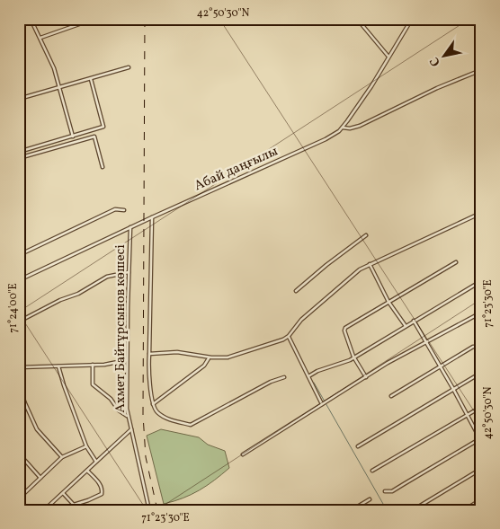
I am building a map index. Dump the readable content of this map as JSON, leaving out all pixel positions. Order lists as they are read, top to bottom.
{
  "streets": {
    "street": ["Абай даңғылы", "Ахмет Байтұрсынов көшесі"]
  },
  "crossings": [
    ["Абай даңғылы", "Ахмет Байтұрсынов көшесі"]
  ],
  "north": "bottom left",
  "coordinates": ["42°50'30\"N", "71°23'30\"E", "71°24'00\"E"]
}
